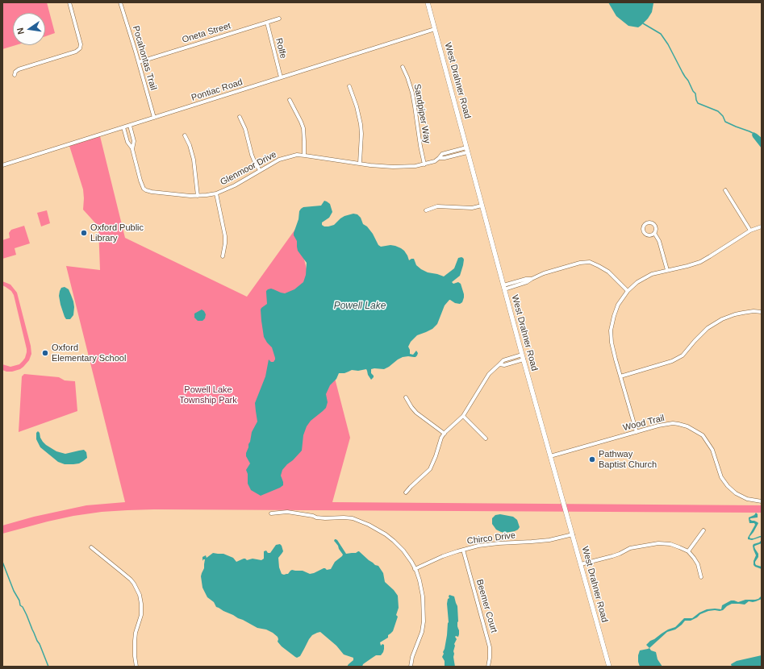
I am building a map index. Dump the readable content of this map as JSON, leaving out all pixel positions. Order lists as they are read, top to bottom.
{
  "streets": {
    "street": [
      "Oneta Street",
      "Rolfe",
      "Pocahontas Trail",
      "West Drahner Road",
      "Pontiac Road",
      "Sandpiper Way",
      "Glenmoor Drive",
      "Wood Trail",
      "Chirco Drive",
      "Beemer Court"
    ]
  },
  "crossings": [
    ["Oneta Street", "Rolfe"],
    ["Oneta Street", "Pocahontas Trail"],
    ["Rolfe", "Pontiac Road"],
    ["Pocahontas Trail", "Pontiac Road"],
    ["West Drahner Road", "Pontiac Road"],
    ["West Drahner Road", "Glenmoor Drive"],
    ["West Drahner Road", "Wood Trail"],
    ["West Drahner Road", "Chirco Drive"],
    ["Pontiac Road", "Glenmoor Drive"],
    ["Sandpiper Way", "Glenmoor Drive"],
    ["Chirco Drive", "Beemer Court"]
  ],
  "water": ["Powell Lake"],
  "parks": ["Powell Lake Township Park"],
  "places": ["Oxford Public Library", "Oxford Elementary School", "Pathway Baptist Church"],
  "north": "left"
}
